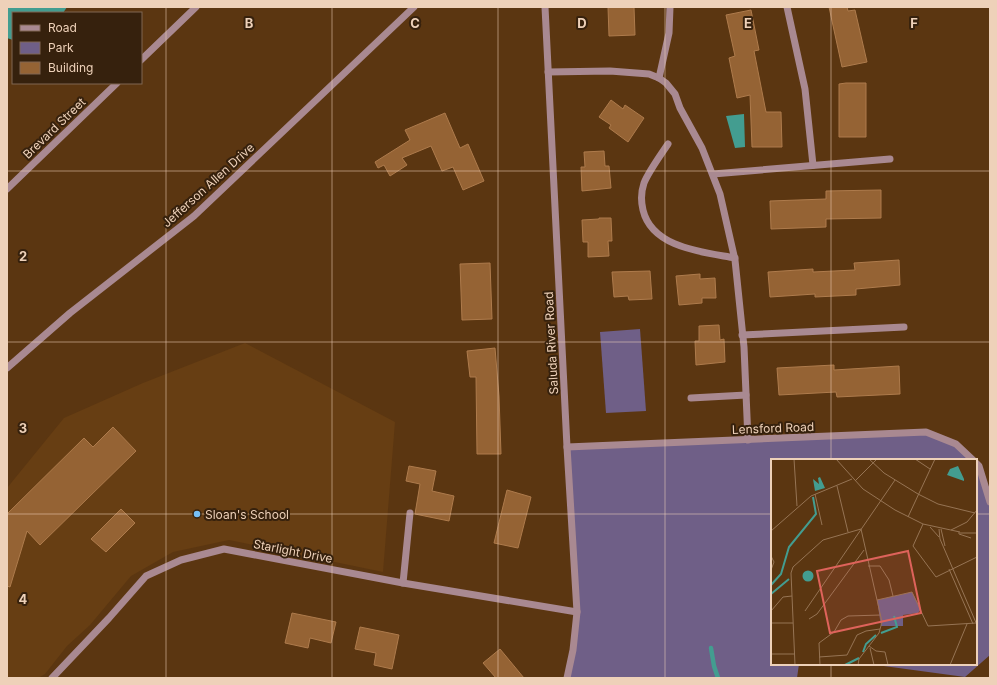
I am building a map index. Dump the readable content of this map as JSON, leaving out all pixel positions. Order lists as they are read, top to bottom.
{
  "streets": {
    "street": [
      "Brevard Street",
      "Jefferson Allen Drive",
      "Saluda River Road",
      "Lensford Road",
      "Starlight Drive"
    ]
  },
  "crossings": [
    ["Saluda River Road", "Lensford Road"],
    ["Saluda River Road", "Starlight Drive"]
  ],
  "places": ["Sloan's School"],
  "legend": ["Road", "Park", "Building"],
  "grid": {
    "columns": [
      "B",
      "C",
      "D",
      "E",
      "F"
    ],
    "rows": ["2", "3", "4"]
  }
}
